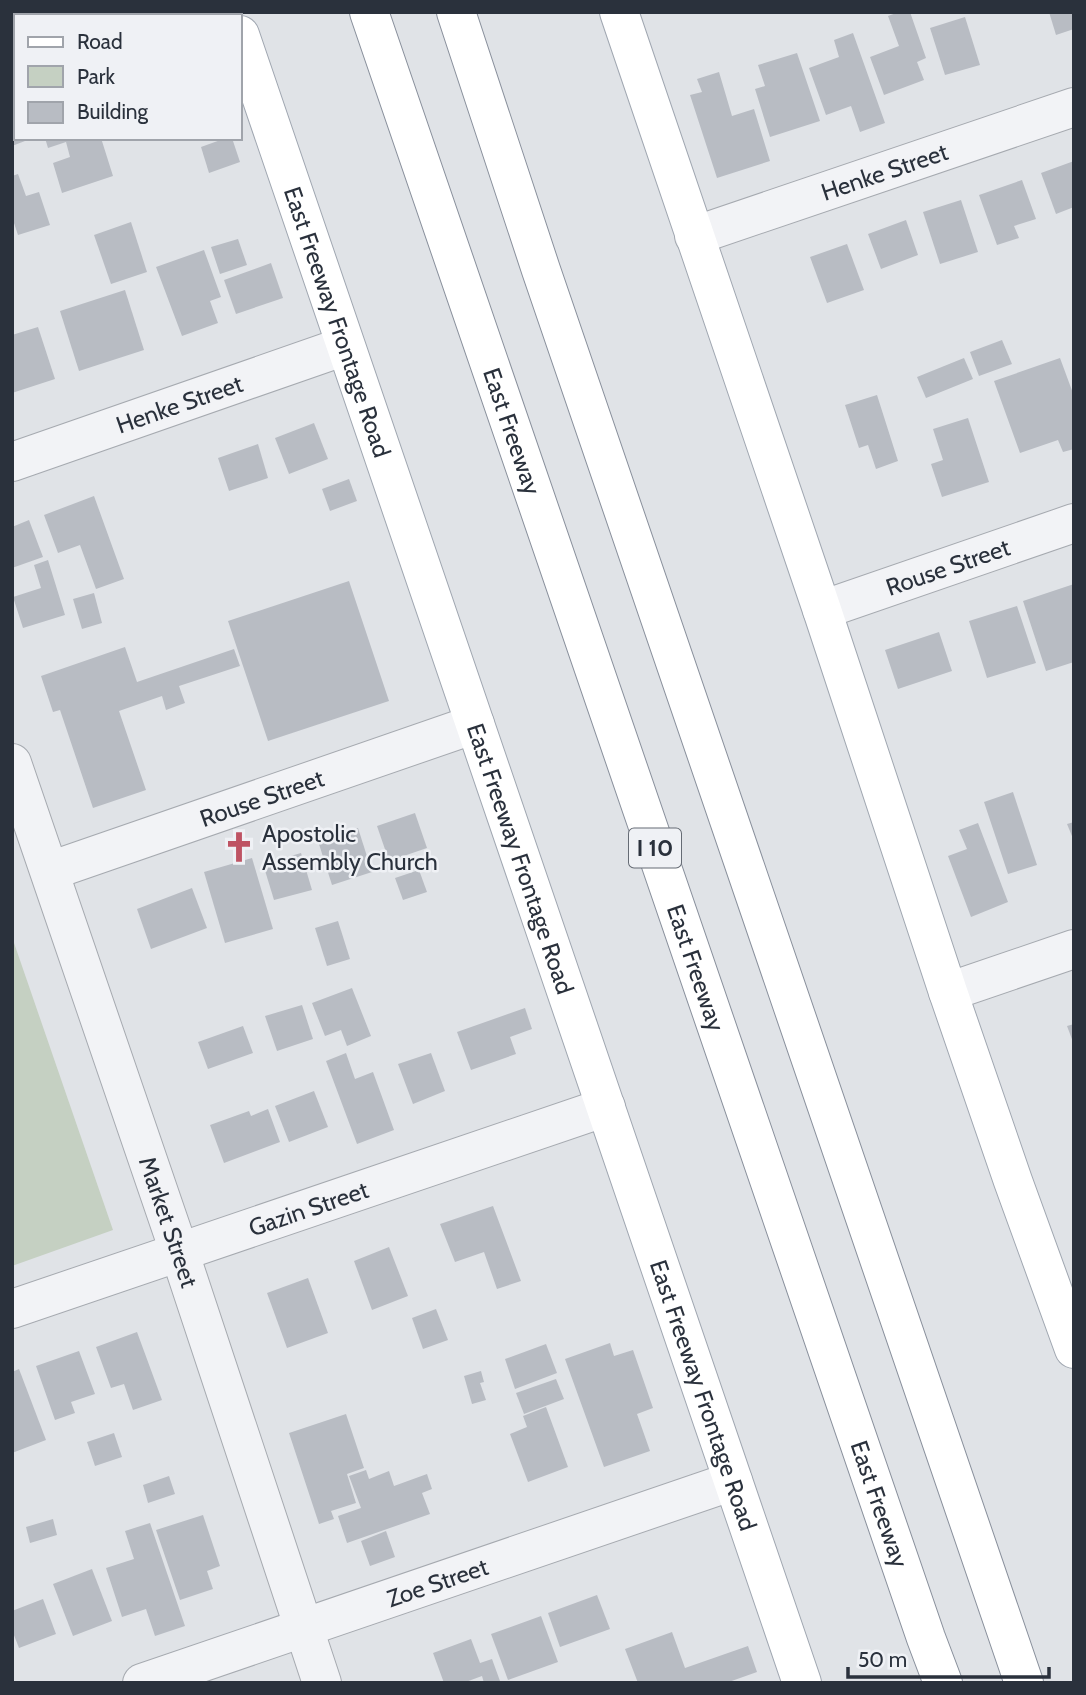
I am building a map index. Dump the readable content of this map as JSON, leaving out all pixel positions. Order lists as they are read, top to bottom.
{
  "streets": {
    "main road": ["East Freeway Frontage Road", "East Freeway", "I 10"],
    "street": [
      "Henke Street",
      "Rouse Street",
      "Gazin Street",
      "Market Street",
      "Zoe Street"
    ]
  },
  "crossings": [
    ["Henke Street", "East Freeway Frontage Road"],
    ["East Freeway Frontage Road", "Rouse Street"],
    ["East Freeway Frontage Road", "Gazin Street"],
    ["East Freeway Frontage Road", "Zoe Street"],
    ["Rouse Street", "Market Street"],
    ["Gazin Street", "Market Street"],
    ["Market Street", "Zoe Street"]
  ],
  "places": {
    "church": ["Apostolic Assembly Church"]
  },
  "legend": ["Road", "Park", "Building"],
  "scale_bar": "50 m"
}
